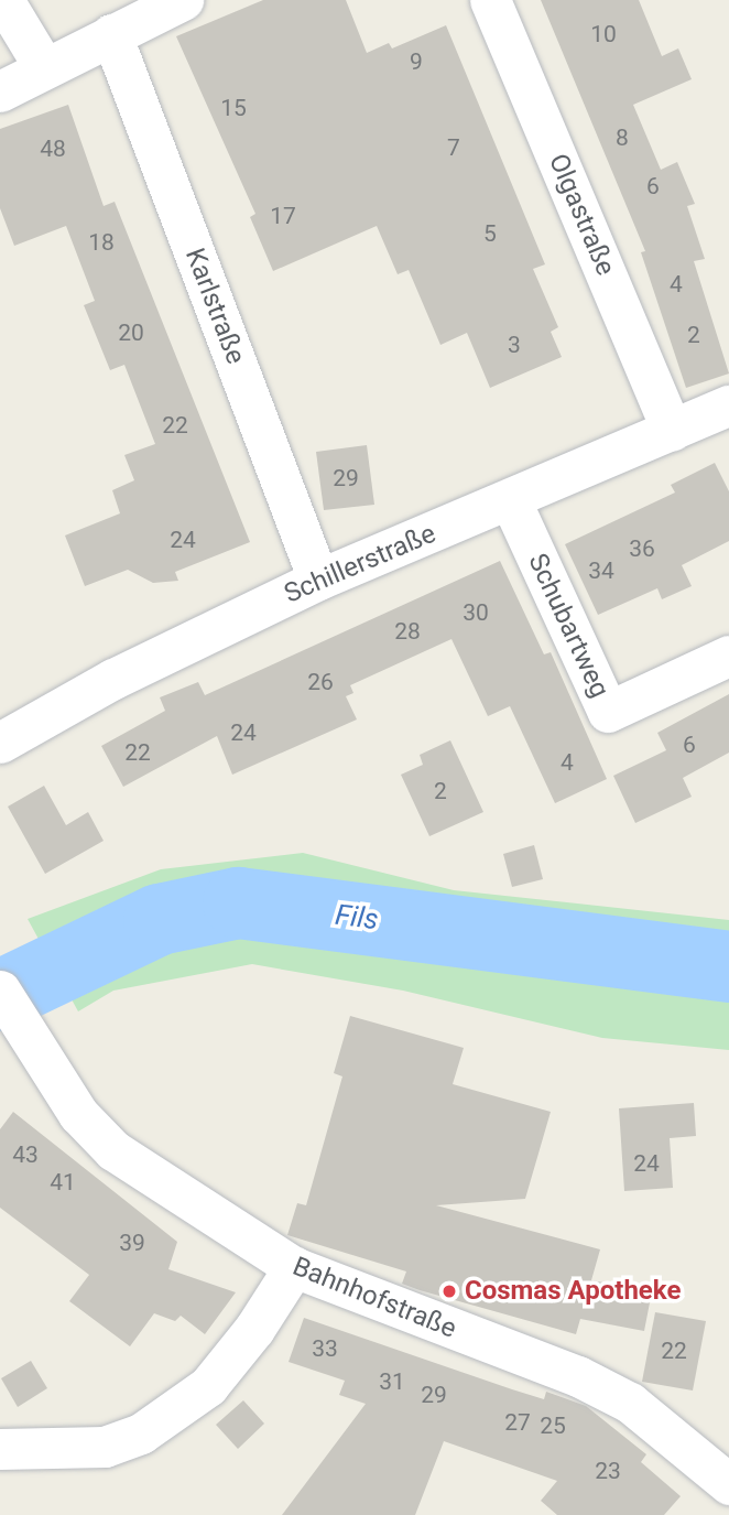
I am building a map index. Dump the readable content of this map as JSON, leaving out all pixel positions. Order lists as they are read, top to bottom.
{
  "streets": {
    "street": [
      "Olgastraße",
      "Karlstraße",
      "Schillerstraße",
      "Schubartweg",
      "Bahnhofstraße"
    ]
  },
  "crossings": [
    ["Olgastraße", "Schillerstraße"],
    ["Karlstraße", "Schillerstraße"],
    ["Schillerstraße", "Schubartweg"]
  ],
  "water": ["Fils"],
  "places": ["Cosmas Apotheke"],
  "house_numbers": [
    "10",
    "9",
    "15",
    "8",
    "7",
    "48",
    "6",
    "17",
    "5",
    "18",
    "4",
    "20",
    "2",
    "3",
    "22",
    "29",
    "24",
    "36",
    "34",
    "30",
    "28",
    "26",
    "24",
    "6",
    "22",
    "4",
    "2",
    "43",
    "24",
    "41",
    "39",
    "33",
    "22",
    "31",
    "29",
    "27",
    "25",
    "23"
  ]
}
